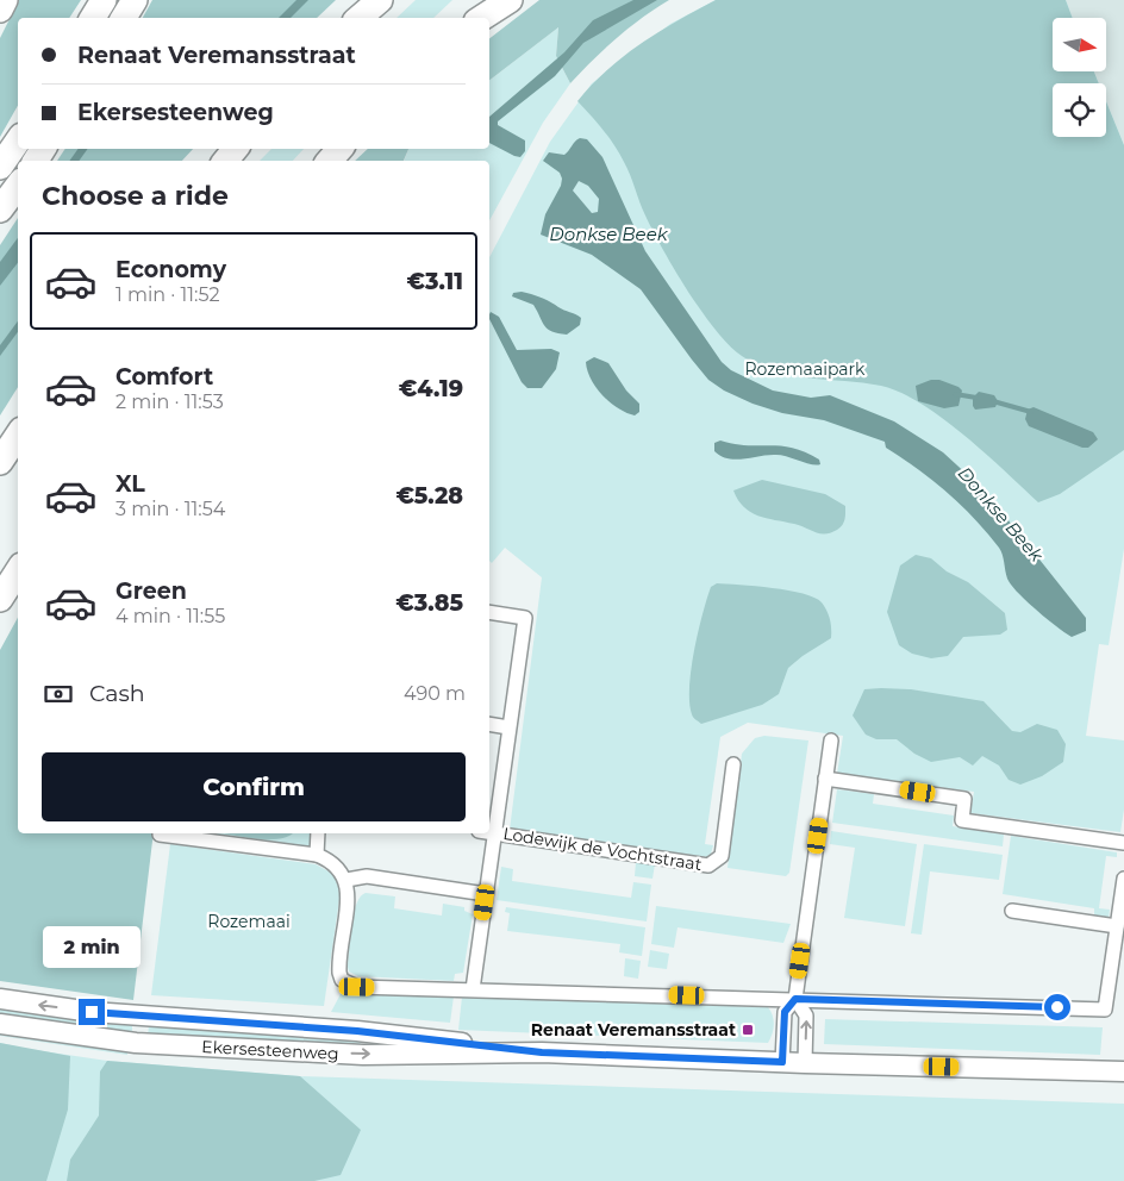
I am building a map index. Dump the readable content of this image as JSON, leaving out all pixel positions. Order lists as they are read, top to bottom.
{
  "streets": {
    "main road": ["Ekersesteenweg"],
    "street": ["Lodewijk de Vochtstraat"]
  },
  "water": ["Donkse Beek"],
  "parks": ["Rozemaaipark", "Rozemaai"],
  "places": {
    "transit": ["Renaat Veremansstraat"]
  },
  "north": "right",
  "page": {
    "banner": ["Renaat Veremansstraat", "Ekersesteenweg"],
    "heading": "Choose a ride",
    "list": [
      {
        "name": "Economy",
        "note": "1 min · 11:52",
        "value": "€3.11"
      },
      {
        "name": "Comfort",
        "note": "2 min · 11:53",
        "value": "€4.19"
      },
      {
        "name": "XL",
        "note": "3 min · 11:54",
        "value": "€5.28"
      },
      {
        "name": "Green",
        "note": "4 min · 11:55",
        "value": "€3.85"
      }
    ],
    "pay": ["Cash", "490 m"],
    "buttons": "Confirm",
    "bubble": "2 min"
  }
}
